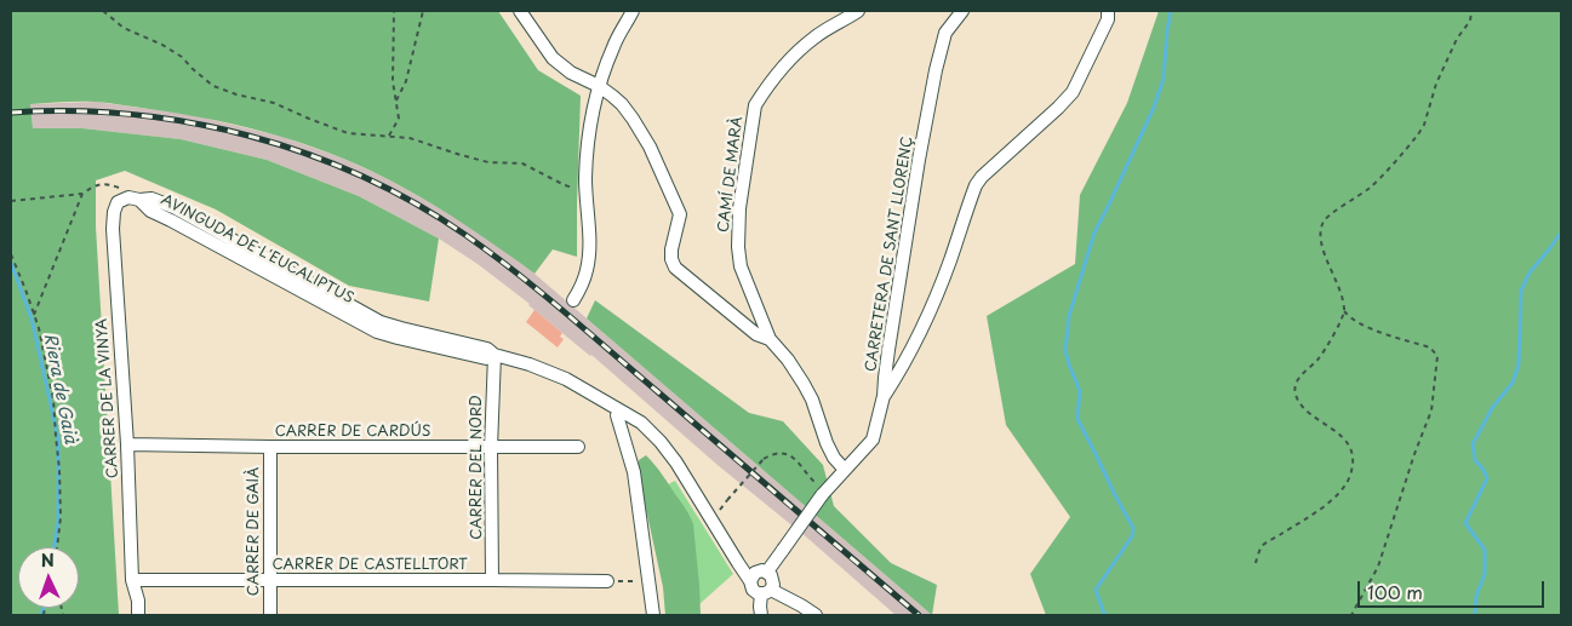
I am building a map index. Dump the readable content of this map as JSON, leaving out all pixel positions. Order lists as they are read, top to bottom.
{
  "streets": {
    "street": [
      "CAMÍ DE MARÀ",
      "AVINGUDA DE L'EUCALIPTUS",
      "CARRETERA DE SANT LLORENÇ",
      "CARRER DE LA VINYA",
      "CARRER DE CARDÚS",
      "CARRER DEL NORD",
      "CARRER DE GAIÀ",
      "CARRER DE CASTELLTORT"
    ]
  },
  "crossings": [
    ["CAMÍ DE MARÀ", "CARRETERA DE SANT LLORENÇ"],
    ["AVINGUDA DE L'EUCALIPTUS", "CARRER DE LA VINYA"],
    ["AVINGUDA DE L'EUCALIPTUS", "CARRER DEL NORD"],
    ["CARRER DE LA VINYA", "CARRER DE CARDÚS"],
    ["CARRER DE LA VINYA", "CARRER DE CASTELLTORT"],
    ["CARRER DE CARDÚS", "CARRER DEL NORD"],
    ["CARRER DE CARDÚS", "CARRER DE GAIÀ"],
    ["CARRER DEL NORD", "CARRER DE CASTELLTORT"],
    ["CARRER DE GAIÀ", "CARRER DE CASTELLTORT"]
  ],
  "water": ["Riera de Gaià"],
  "scale_bar": "100 m",
  "north": "top"
}
